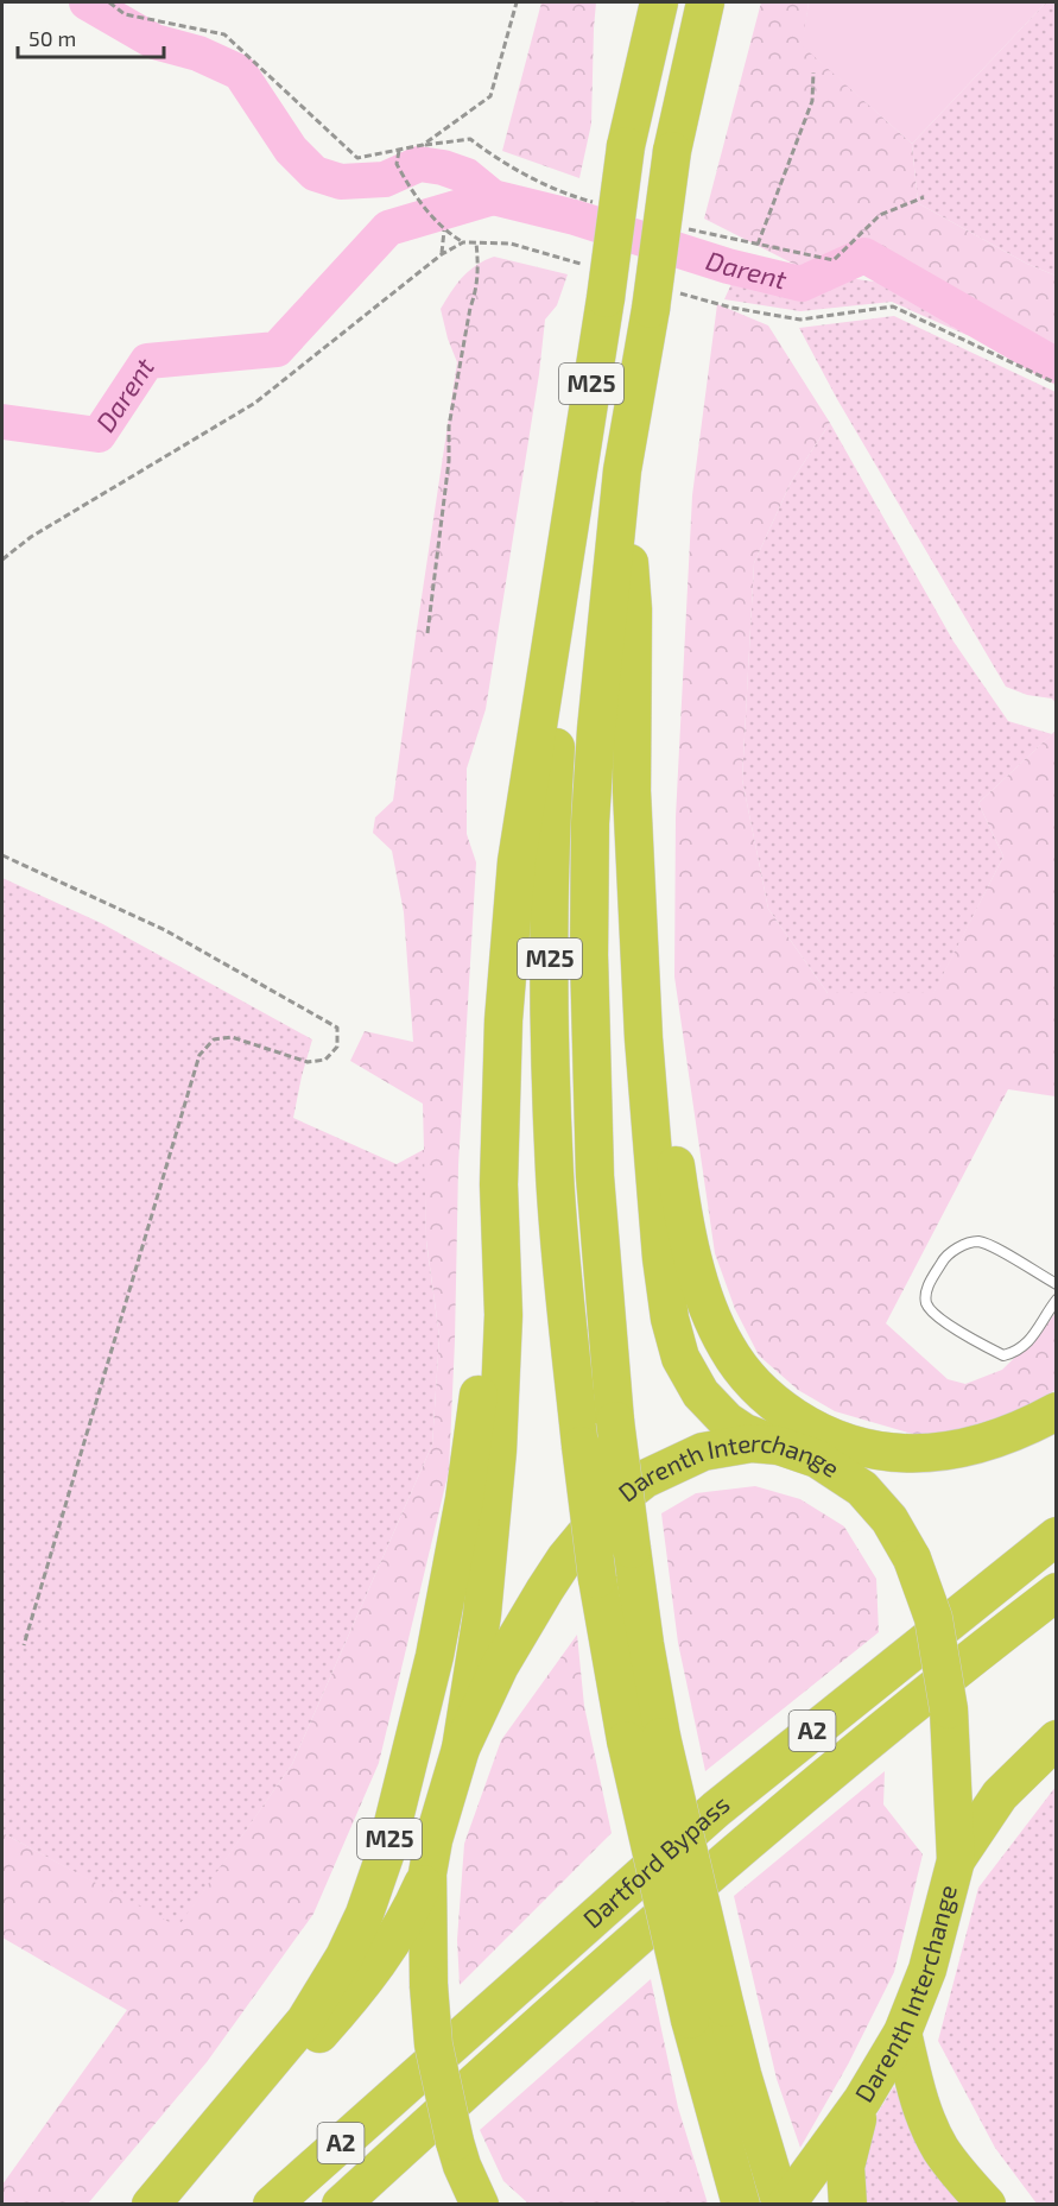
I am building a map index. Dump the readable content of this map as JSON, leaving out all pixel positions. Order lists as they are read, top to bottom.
{
  "streets": {
    "highway": [
      "M25",
      "Darenth Interchange",
      "A2",
      "Dartford Bypass"
    ]
  },
  "crossings": [
    ["M25", "Darenth Interchange"]
  ],
  "water": ["Darent"],
  "scale_bar": "50 m"
}
